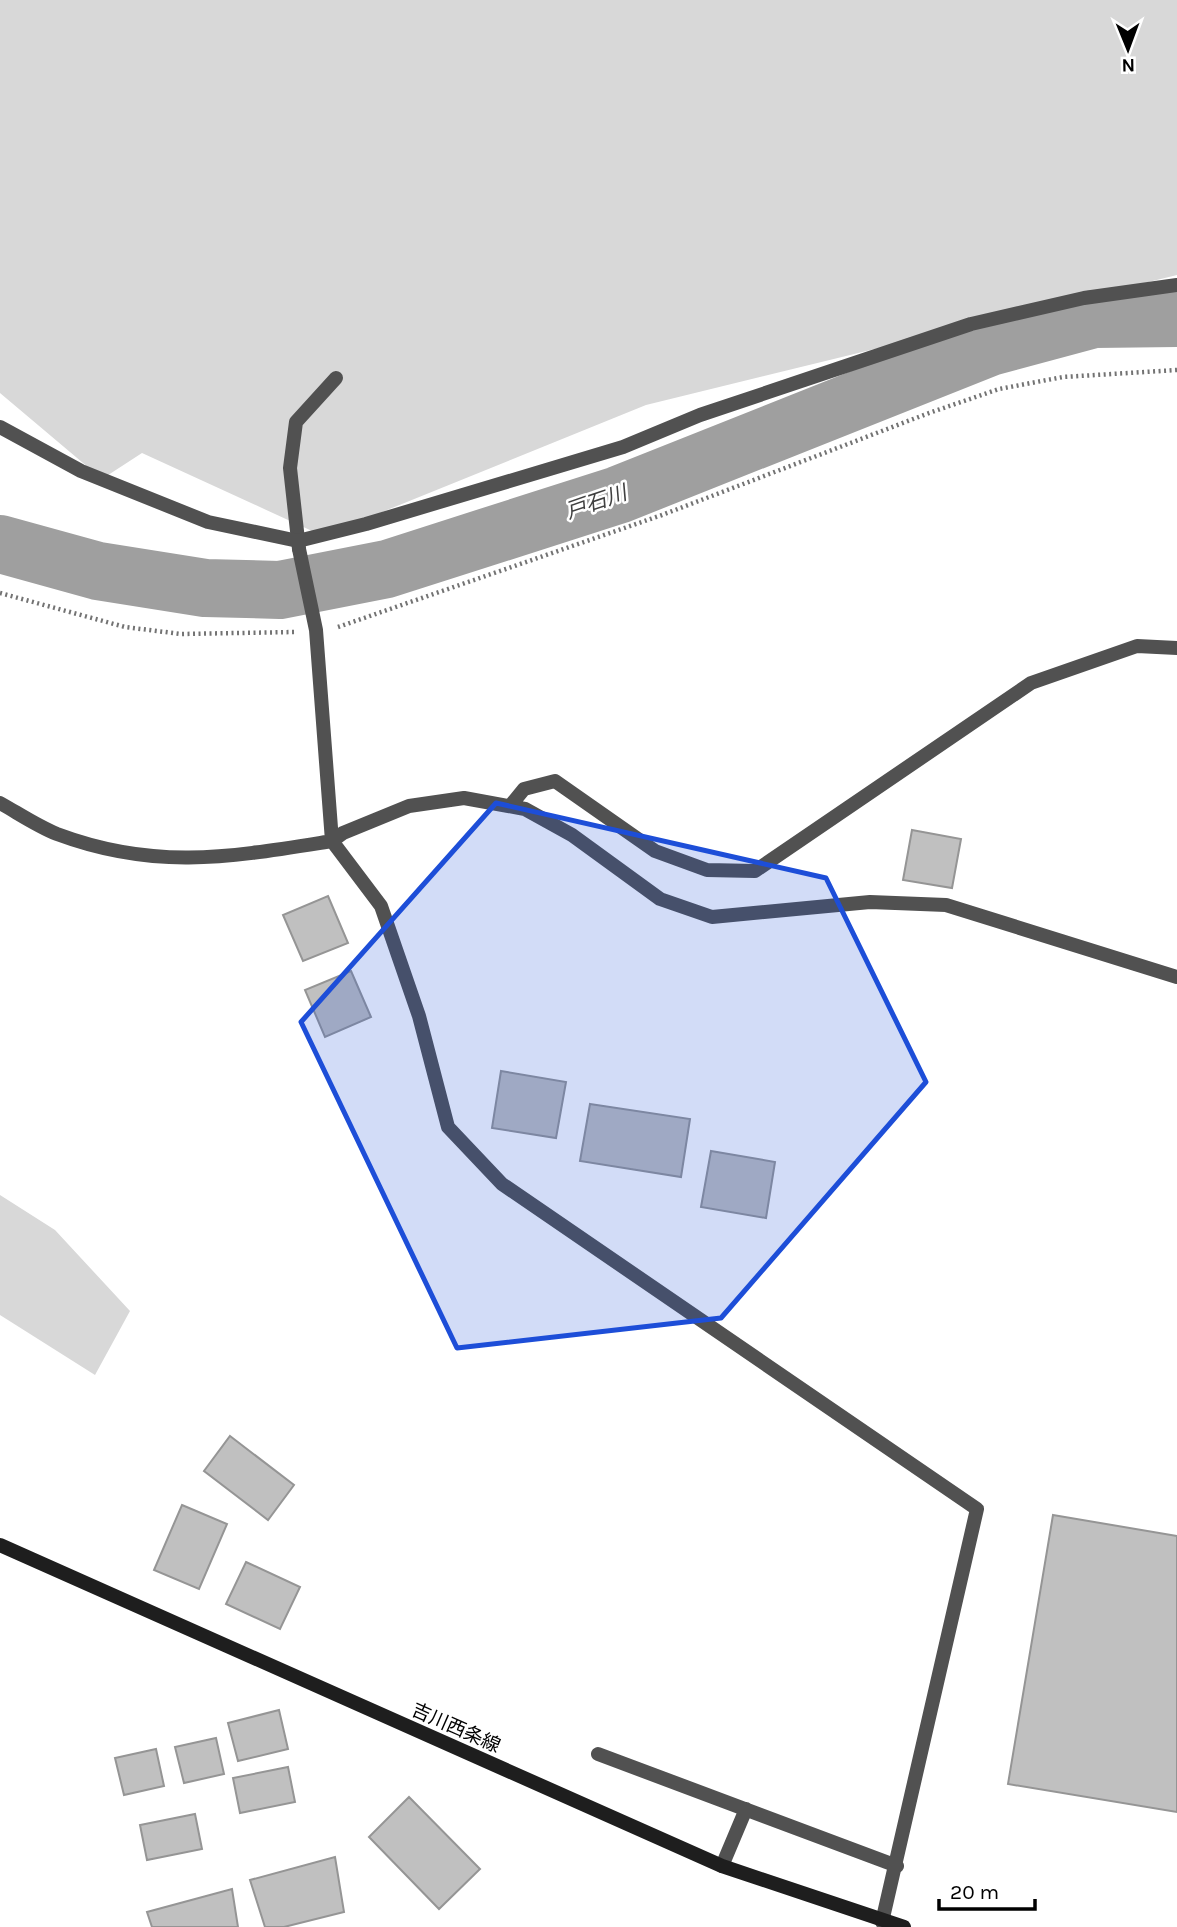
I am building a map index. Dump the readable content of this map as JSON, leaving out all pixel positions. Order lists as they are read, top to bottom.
{
  "streets": {
    "main road": ["吉川西条線"]
  },
  "water": ["戸石川"],
  "scale_bar": "20 m",
  "north": "bottom"
}
